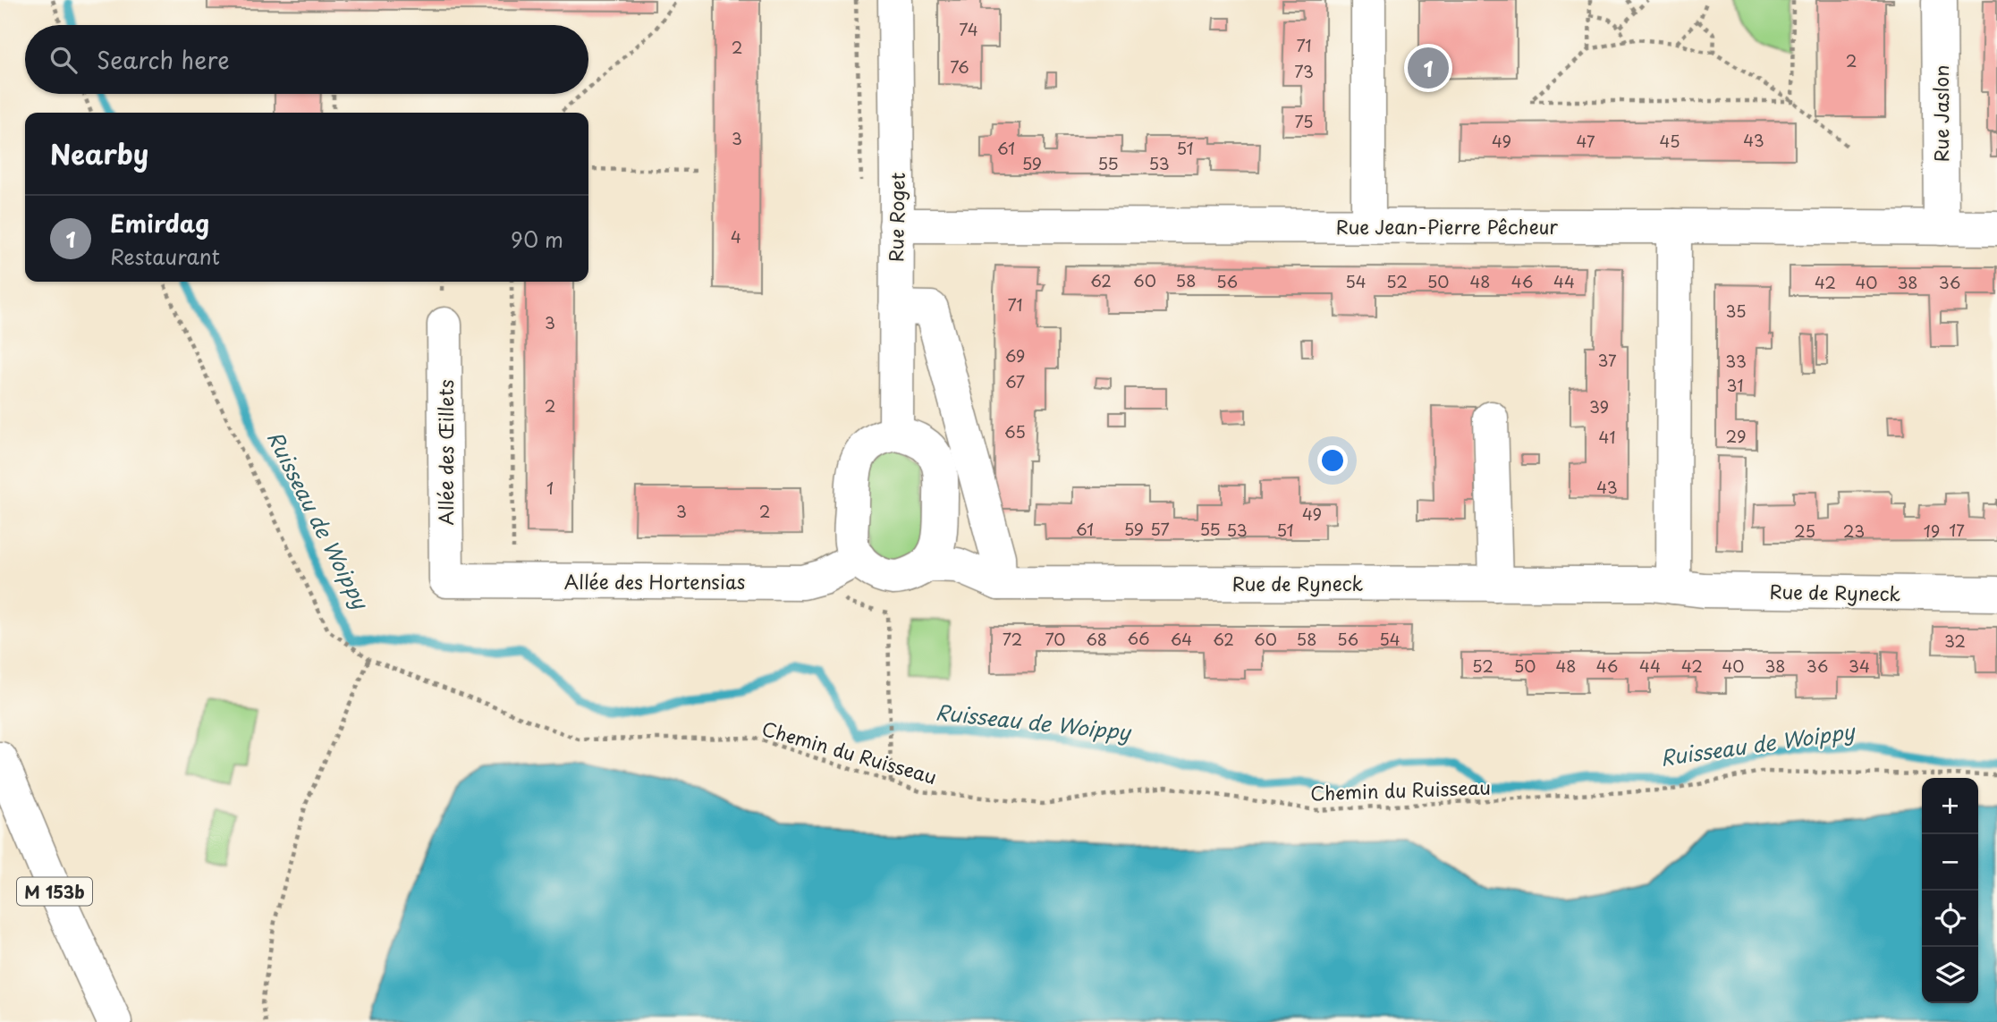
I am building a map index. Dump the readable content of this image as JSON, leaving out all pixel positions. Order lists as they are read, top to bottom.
{
  "streets": {
    "street": [
      "Rue Jaslon",
      "Rue Roget",
      "Rue Jean-Pierre Pêcheur",
      "Allée des Œillets",
      "Allée des Hortensias",
      "Rue de Ryneck",
      "M 153b"
    ],
    "path": ["Chemin du Ruisseau"]
  },
  "crossings": [
    ["Rue Jaslon", "Rue Jean-Pierre Pêcheur"],
    ["Rue Roget", "Rue Jean-Pierre Pêcheur"],
    ["Rue Roget", "Allée des Hortensias"],
    ["Rue Roget", "Rue de Ryneck"],
    ["Allée des Œillets", "Allée des Hortensias"],
    ["Allée des Hortensias", "Rue de Ryneck"]
  ],
  "water": ["Ruisseau de Woippy"],
  "house_numbers": [
    "74",
    "71",
    "2",
    "2",
    "76",
    "73",
    "75",
    "3",
    "43",
    "49",
    "47",
    "45",
    "61",
    "51",
    "59",
    "55",
    "53",
    "4",
    "62",
    "60",
    "58",
    "56",
    "54",
    "52",
    "50",
    "48",
    "46",
    "44",
    "42",
    "40",
    "38",
    "36",
    "71",
    "35",
    "3",
    "69",
    "37",
    "33",
    "67",
    "31",
    "2",
    "39",
    "65",
    "29",
    "41",
    "43",
    "1",
    "3",
    "2",
    "49",
    "61",
    "59",
    "57",
    "55",
    "53",
    "51",
    "17",
    "25",
    "23",
    "19",
    "66",
    "72",
    "70",
    "68",
    "64",
    "62",
    "60",
    "58",
    "56",
    "54",
    "32",
    "52",
    "50",
    "48",
    "46",
    "44",
    "42",
    "40",
    "38",
    "36",
    "34"
  ],
  "page": {
    "search": "Search here",
    "pins": "1",
    "heading": "Nearby",
    "list": [
      {
        "mark": "1",
        "name": "Emirdag",
        "note": "Restaurant",
        "value": "90 m"
      }
    ],
    "map_buttons": ["+", "−"]
  }
}
